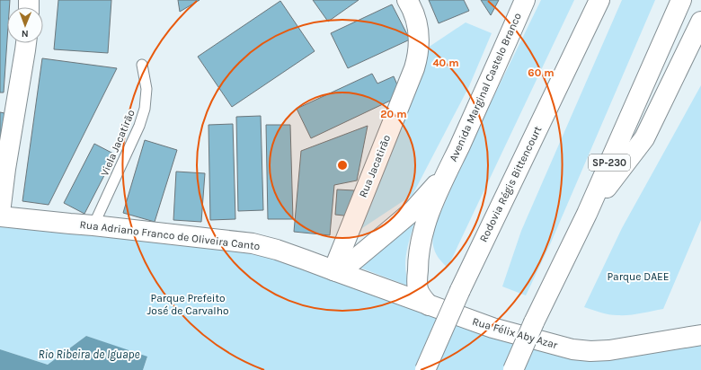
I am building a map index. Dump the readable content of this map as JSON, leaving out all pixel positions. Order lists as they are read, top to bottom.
{
  "streets": {
    "main road": [
      "Avenida Marginal Castelo Branco",
      "SP-230",
      "Rua Jacatirão",
      "Rodovia Régis Bittencourt",
      "Rua Adriano Franco de Oliveira Canto",
      "Rua Félix Aby Azar"
    ],
    "lane": ["Viela Jacatirão"]
  },
  "crossings": [
    ["Avenida Marginal Castelo Branco", "Rua Jacatirão"],
    ["Avenida Marginal Castelo Branco", "Rua Adriano Franco de Oliveira Canto"],
    ["Avenida Marginal Castelo Branco", "Rua Félix Aby Azar"],
    ["Viela Jacatirão", "Rua Adriano Franco de Oliveira Canto"],
    ["Rua Jacatirão", "Rua Adriano Franco de Oliveira Canto"],
    ["Rua Jacatirão", "Rua Félix Aby Azar"],
    ["Rua Adriano Franco de Oliveira Canto", "Rua Félix Aby Azar"]
  ],
  "water": ["Rio Ribeira de Iguape"],
  "parks": ["Parque DAEE", "Parque Prefeito José de Carvalho"],
  "north": "bottom",
  "rings": ["40 m", "60 m", "20 m"]
}
